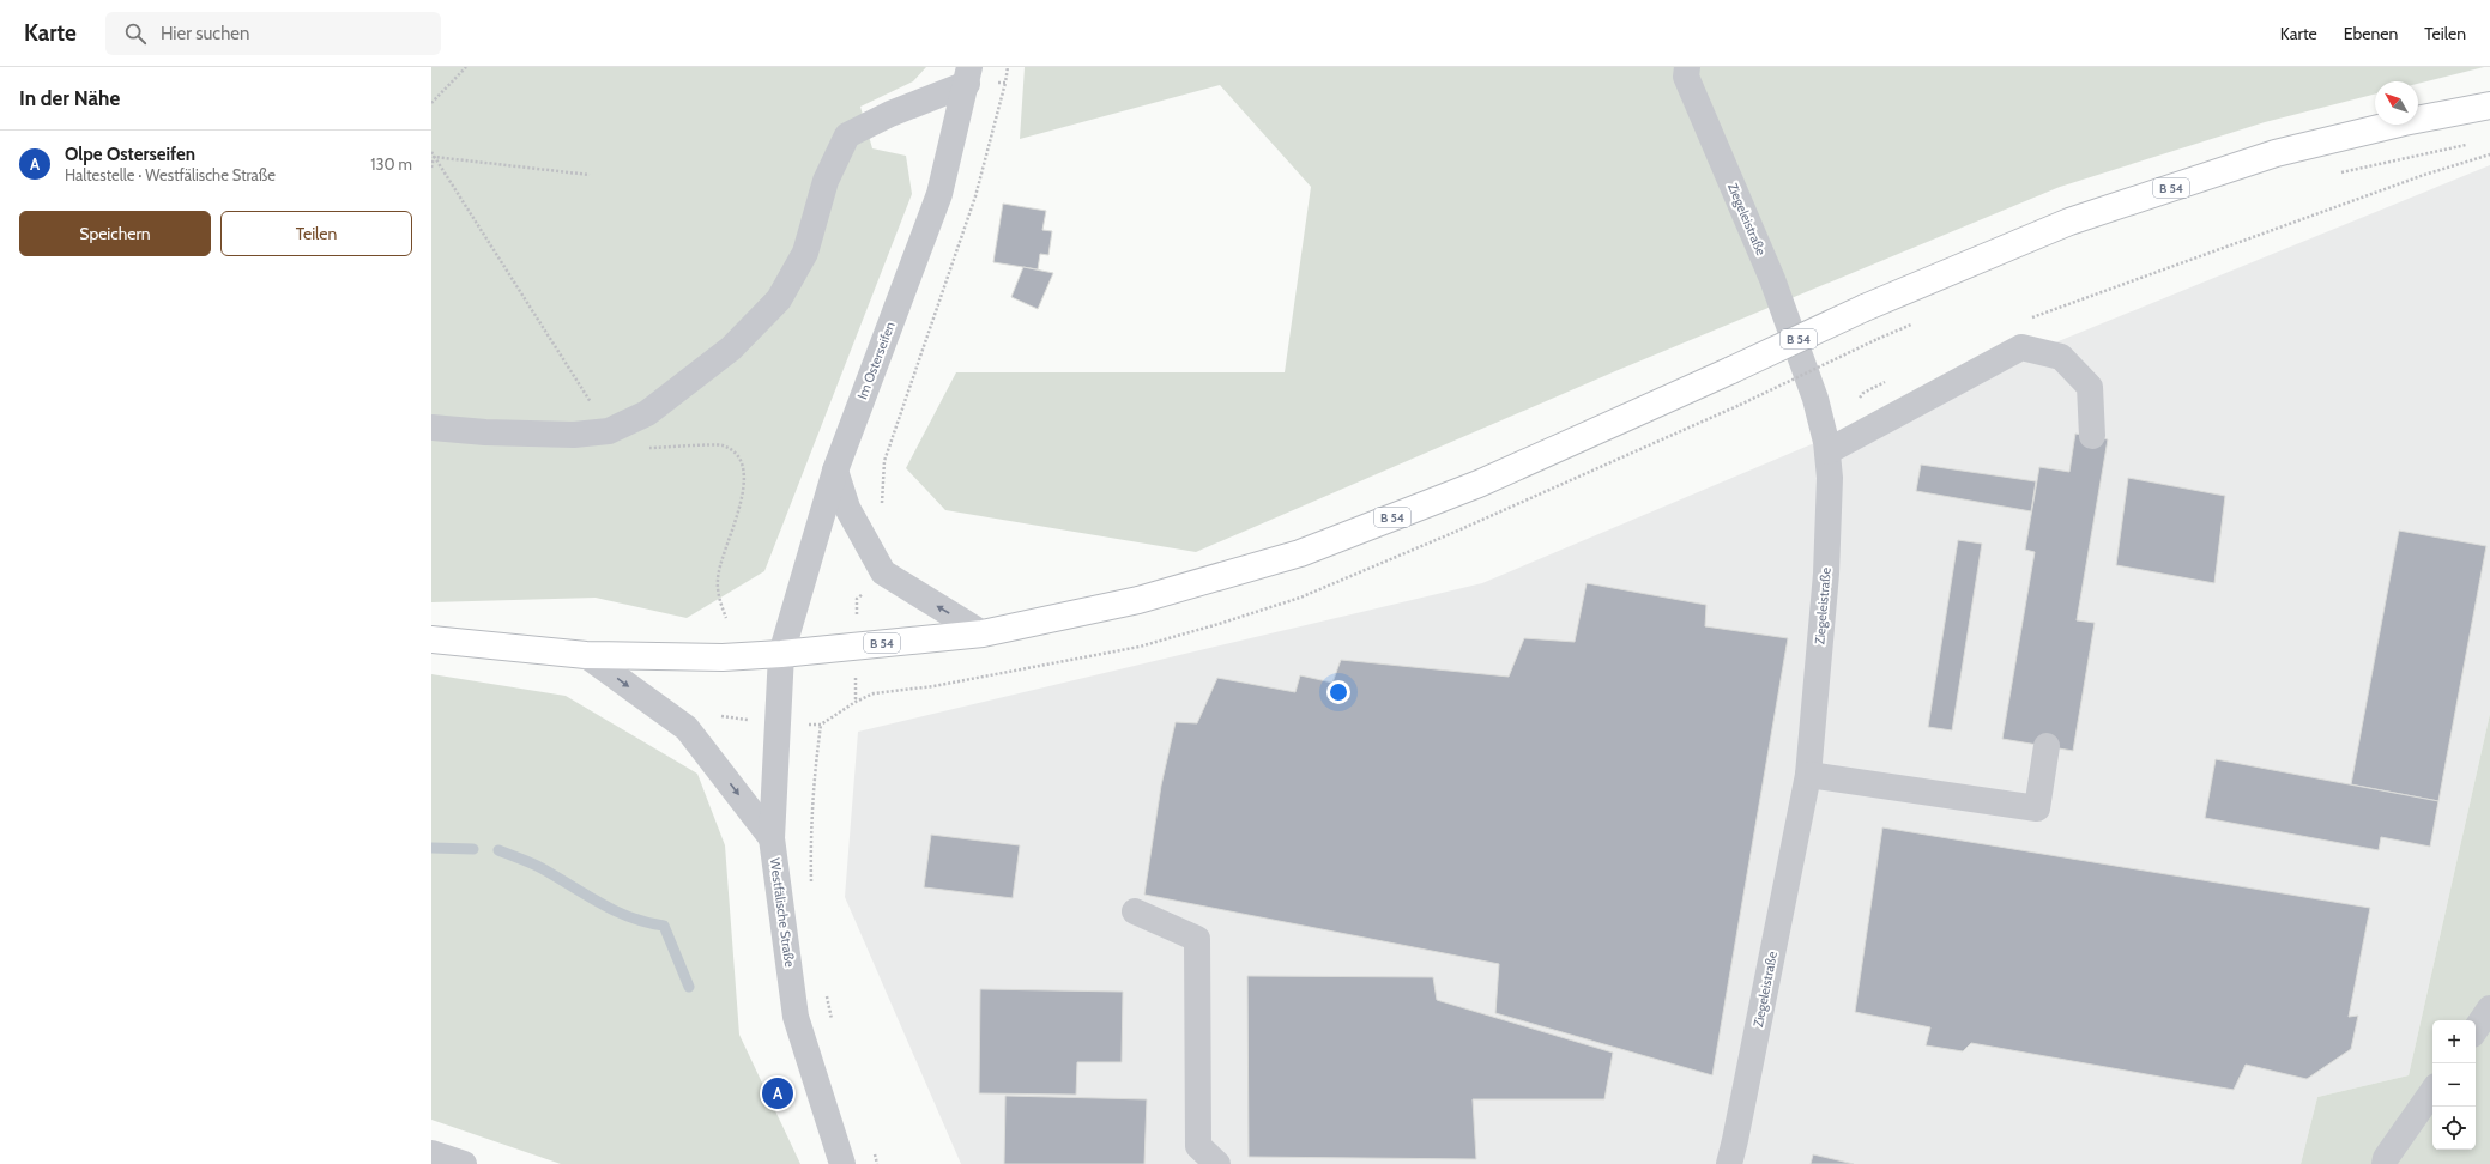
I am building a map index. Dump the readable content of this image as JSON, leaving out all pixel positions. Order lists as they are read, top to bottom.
{
  "streets": {
    "main road": ["B 54"],
    "street": ["Ziegeleistraße", "Im Osterseifen", "Westfälische Straße"]
  },
  "crossings": [
    ["B 54", "Im Osterseifen"],
    ["B 54", "Westfälische Straße"],
    ["Im Osterseifen", "Westfälische Straße"]
  ],
  "north": "top left",
  "page": {
    "header": "Karte",
    "search": "Hier suchen",
    "nav": ["Karte", "Ebenen", "Teilen"],
    "heading": "In der Nähe",
    "list": [
      {
        "mark": "A",
        "name": "Olpe Osterseifen",
        "note": "Haltestelle · Westfälische Straße",
        "value": "130 m"
      }
    ],
    "buttons": ["Speichern", "Teilen"],
    "map_buttons": ["+", "−"],
    "pins": "A"
  }
}
